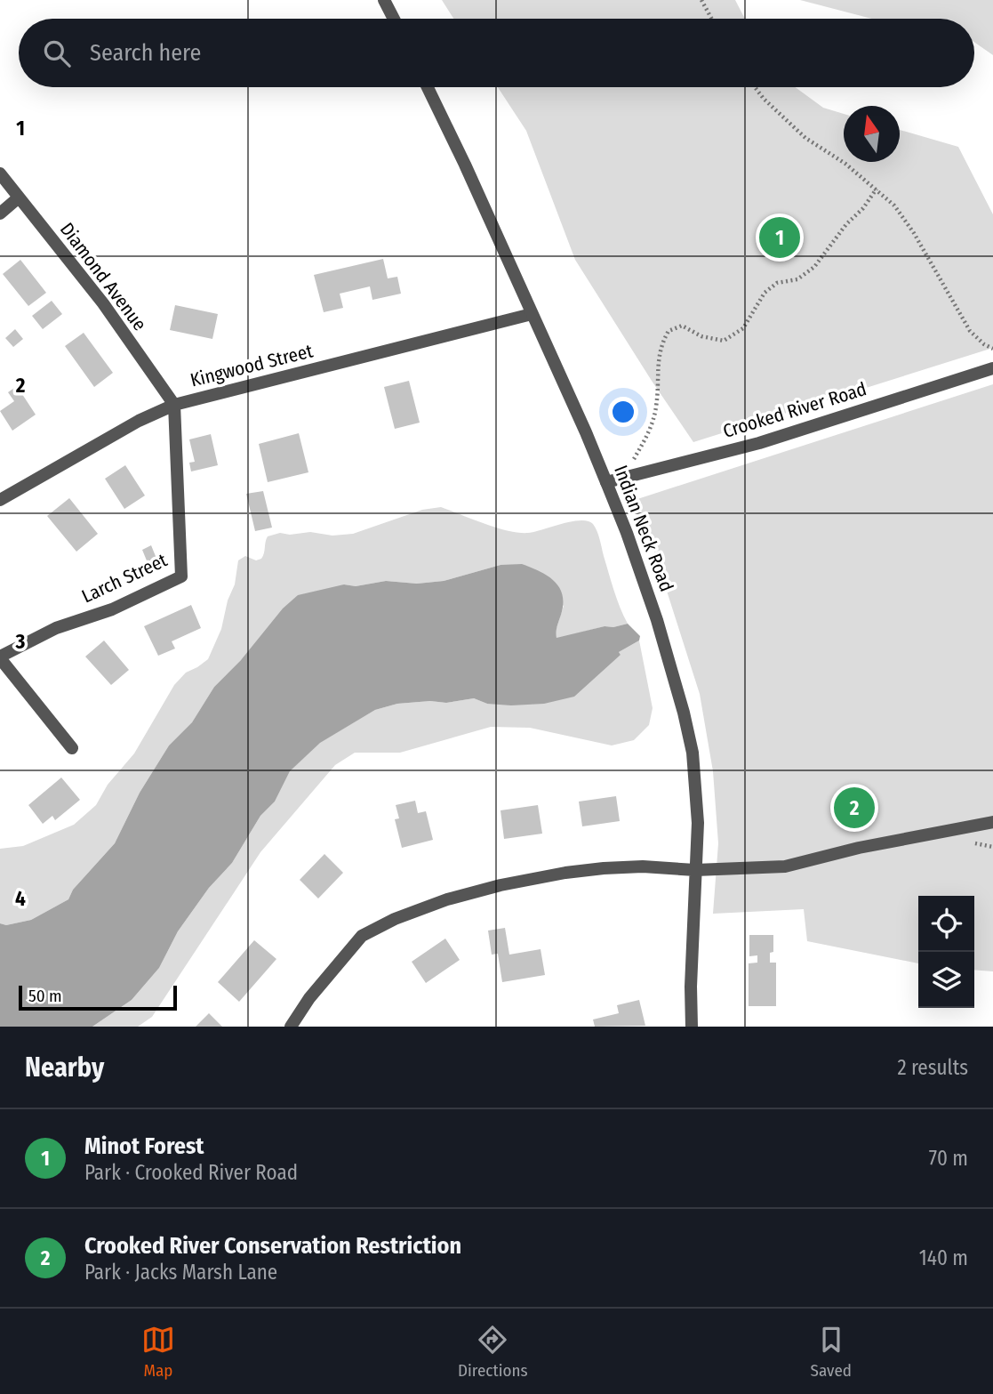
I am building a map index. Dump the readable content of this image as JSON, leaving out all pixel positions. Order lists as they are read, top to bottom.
{
  "streets": {
    "street": [
      "Diamond Avenue",
      "Kingwood Street",
      "Crooked River Road",
      "Indian Neck Road",
      "Larch Street"
    ]
  },
  "crossings": [
    ["Diamond Avenue", "Kingwood Street"],
    ["Diamond Avenue", "Larch Street"],
    ["Kingwood Street", "Indian Neck Road"],
    ["Kingwood Street", "Larch Street"],
    ["Crooked River Road", "Indian Neck Road"]
  ],
  "scale_bar": "50 m",
  "north": "top",
  "page": {
    "search": "Search here",
    "pins": ["1", "2"],
    "scale": "50 m",
    "heading": ["Nearby", "2 results"],
    "list": [
      {
        "mark": "1",
        "name": "Minot Forest",
        "note": "Park · Crooked River Road",
        "value": "70 m"
      },
      {
        "mark": "2",
        "name": "Crooked River Conservation Restriction",
        "note": "Park · Jacks Marsh Lane",
        "value": "140 m"
      }
    ],
    "nav": ["Map", "Directions", "Saved"]
  },
  "grid": {
    "rows": [
      "1",
      "2",
      "3",
      "4"
    ]
  }
}
